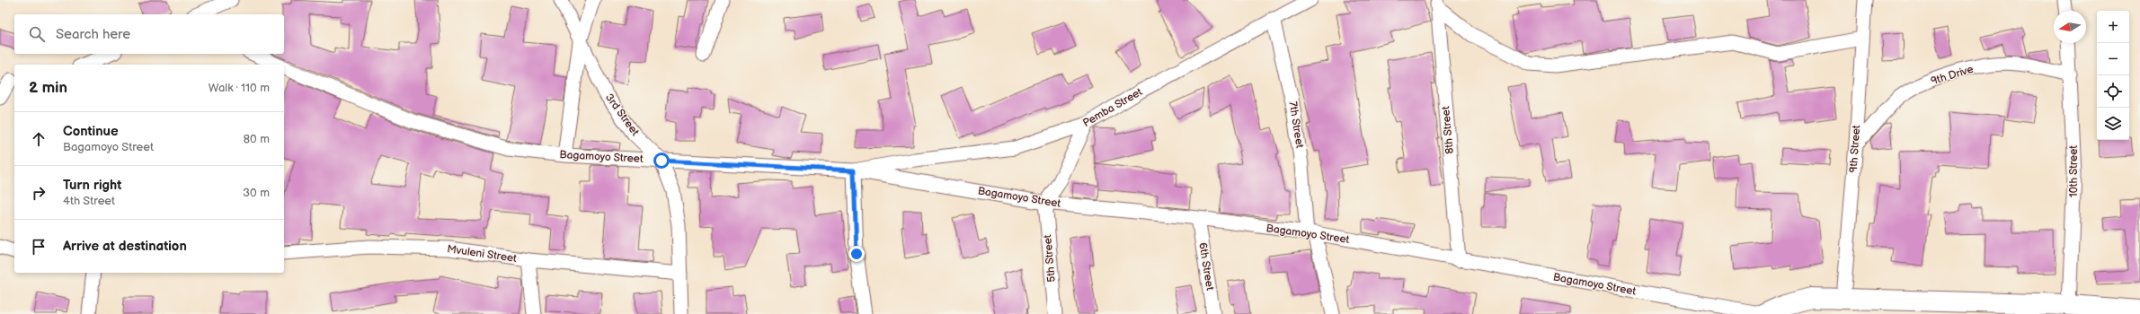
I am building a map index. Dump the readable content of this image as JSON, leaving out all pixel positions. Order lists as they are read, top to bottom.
{
  "streets": {
    "street": [
      "9th Drive",
      "Pemba Street",
      "3rd Street",
      "7th Street",
      "8th Street",
      "9th Street",
      "Bagamoyo Street",
      "10th Street",
      "Mvuleni Street",
      "5th Street",
      "6th Street"
    ]
  },
  "crossings": [
    ["9th Drive", "9th Street"],
    ["9th Drive", "10th Street"],
    ["Pemba Street", "7th Street"],
    ["Pemba Street", "Bagamoyo Street"],
    ["3rd Street", "Bagamoyo Street"],
    ["3rd Street", "Mvuleni Street"],
    ["7th Street", "Bagamoyo Street"],
    ["8th Street", "Bagamoyo Street"],
    ["Bagamoyo Street", "5th Street"],
    ["Bagamoyo Street", "6th Street"]
  ],
  "north": "left",
  "page": {
    "map_buttons": ["+", "−"],
    "search": "Search here",
    "heading": ["2 min", "Walk · 110 m"],
    "list": [
      ["Continue", "Bagamoyo Street", "80 m"],
      ["Turn right", "4th Street", "30 m"],
      "Arrive at destination"
    ]
  }
}
